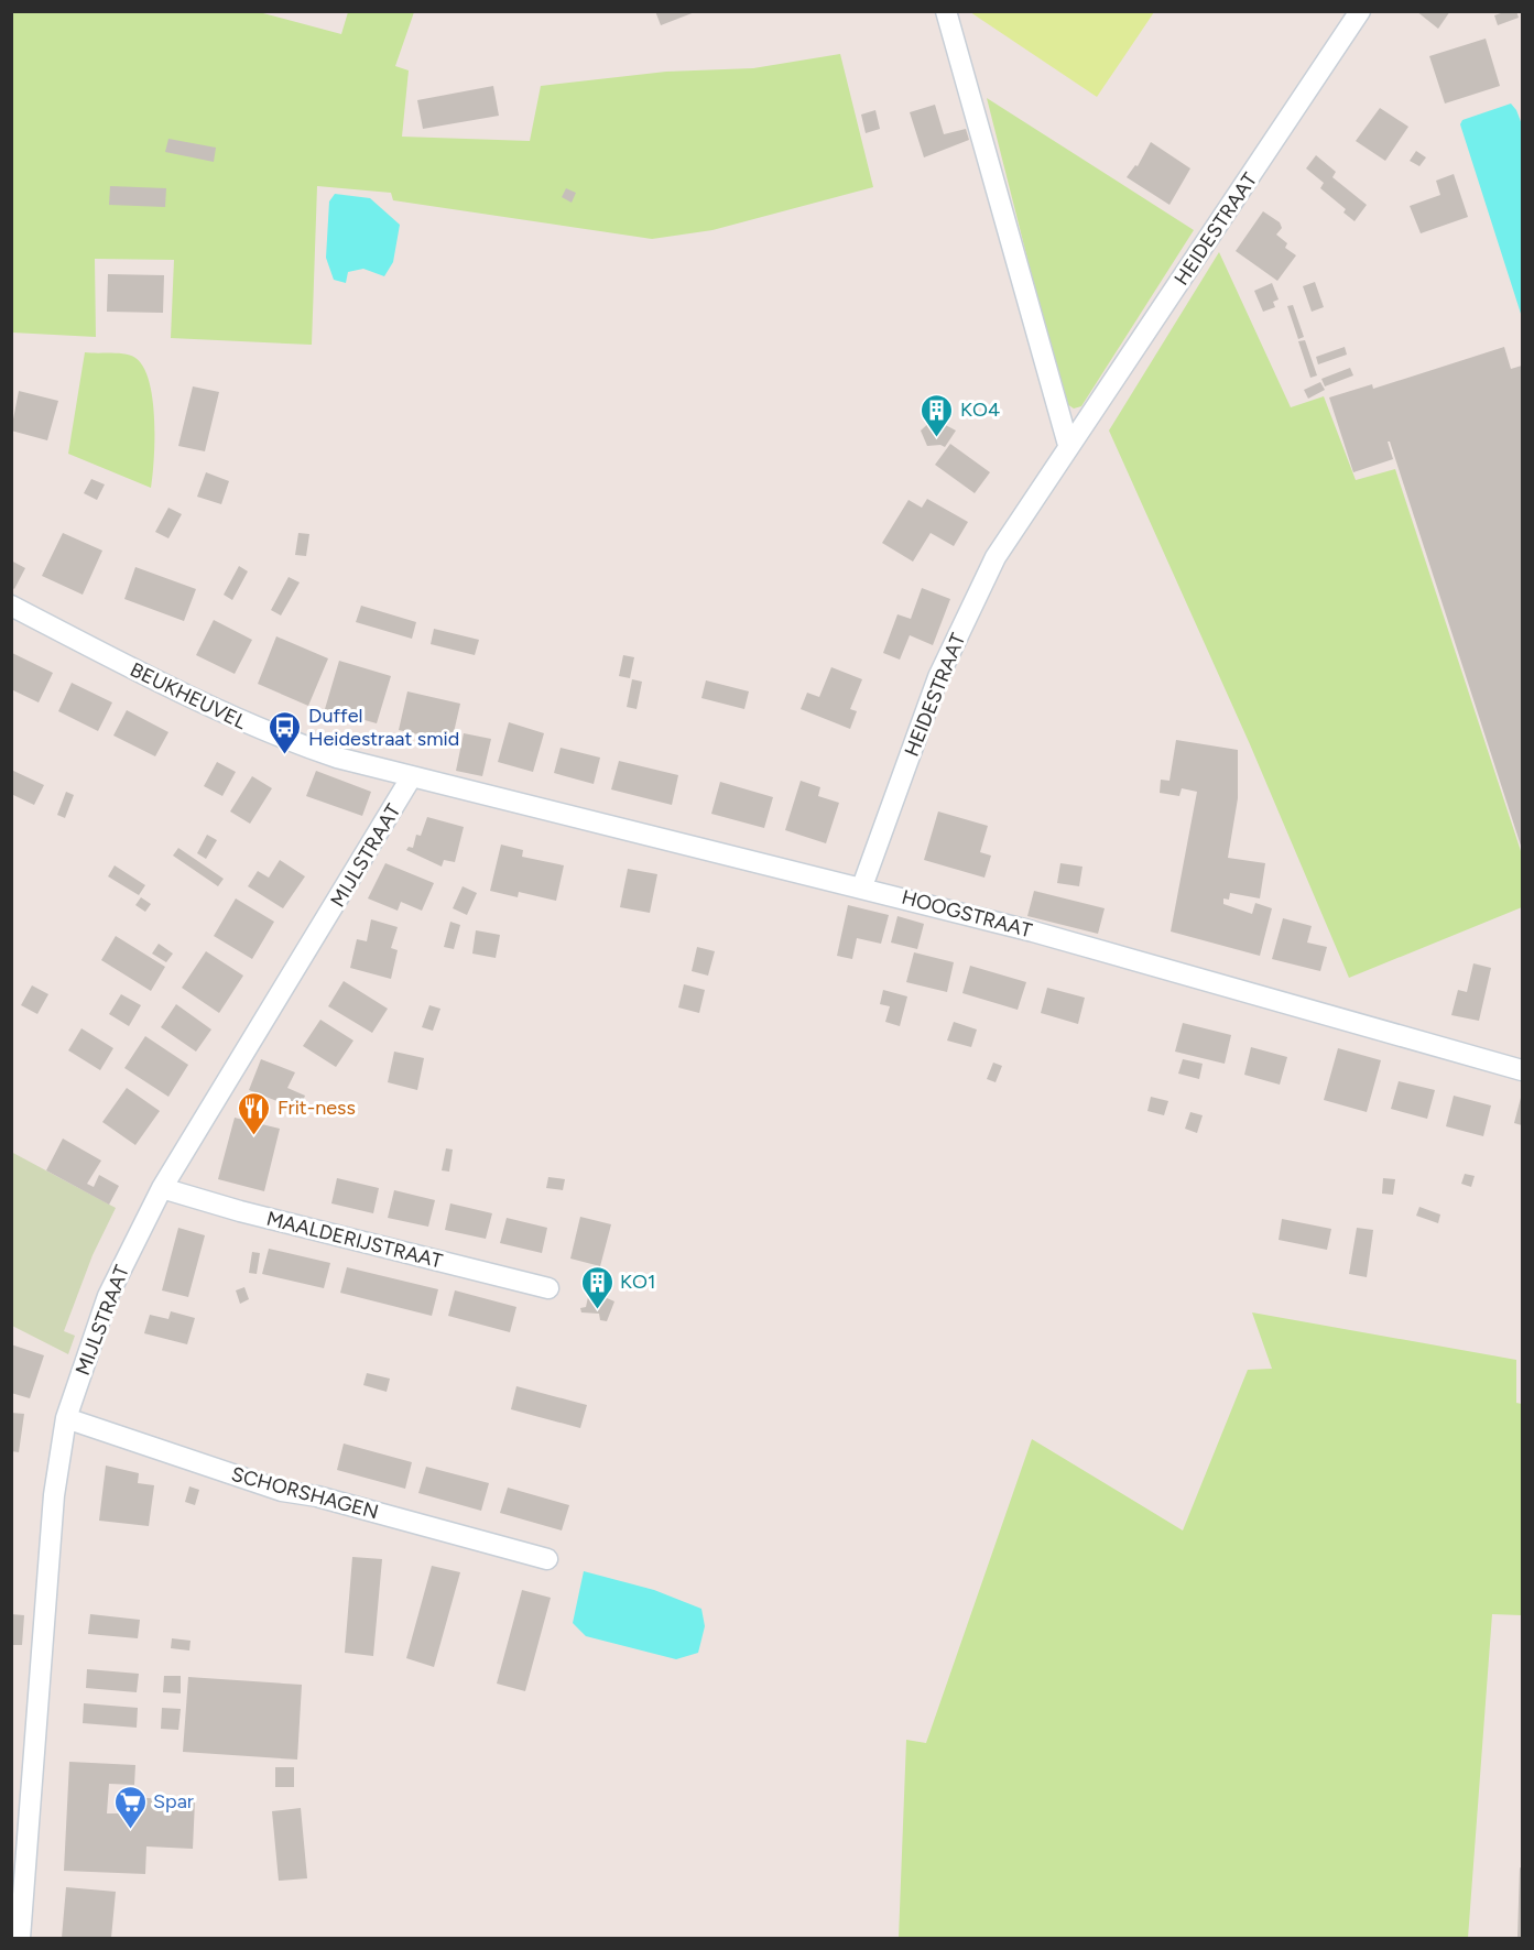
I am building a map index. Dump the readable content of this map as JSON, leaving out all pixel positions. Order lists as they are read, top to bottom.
{
  "streets": {
    "street": [
      "HEIDESTRAAT",
      "BEUKHEUVEL",
      "MIJLSTRAAT",
      "HOOGSTRAAT",
      "MAALDERIJSTRAAT",
      "SCHORSHAGEN"
    ]
  },
  "crossings": [
    ["HEIDESTRAAT", "HOOGSTRAAT"],
    ["BEUKHEUVEL", "MIJLSTRAAT"],
    ["BEUKHEUVEL", "HOOGSTRAAT"],
    ["MIJLSTRAAT", "HOOGSTRAAT"],
    ["MIJLSTRAAT", "MAALDERIJSTRAAT"],
    ["MIJLSTRAAT", "SCHORSHAGEN"]
  ],
  "places": {
    "building": ["KO4", "KO1"],
    "bus stop": ["Duffel Heidestraat smid"],
    "restaurant": ["Frit-ness"],
    "supermarket": ["Spar"]
  }
}
